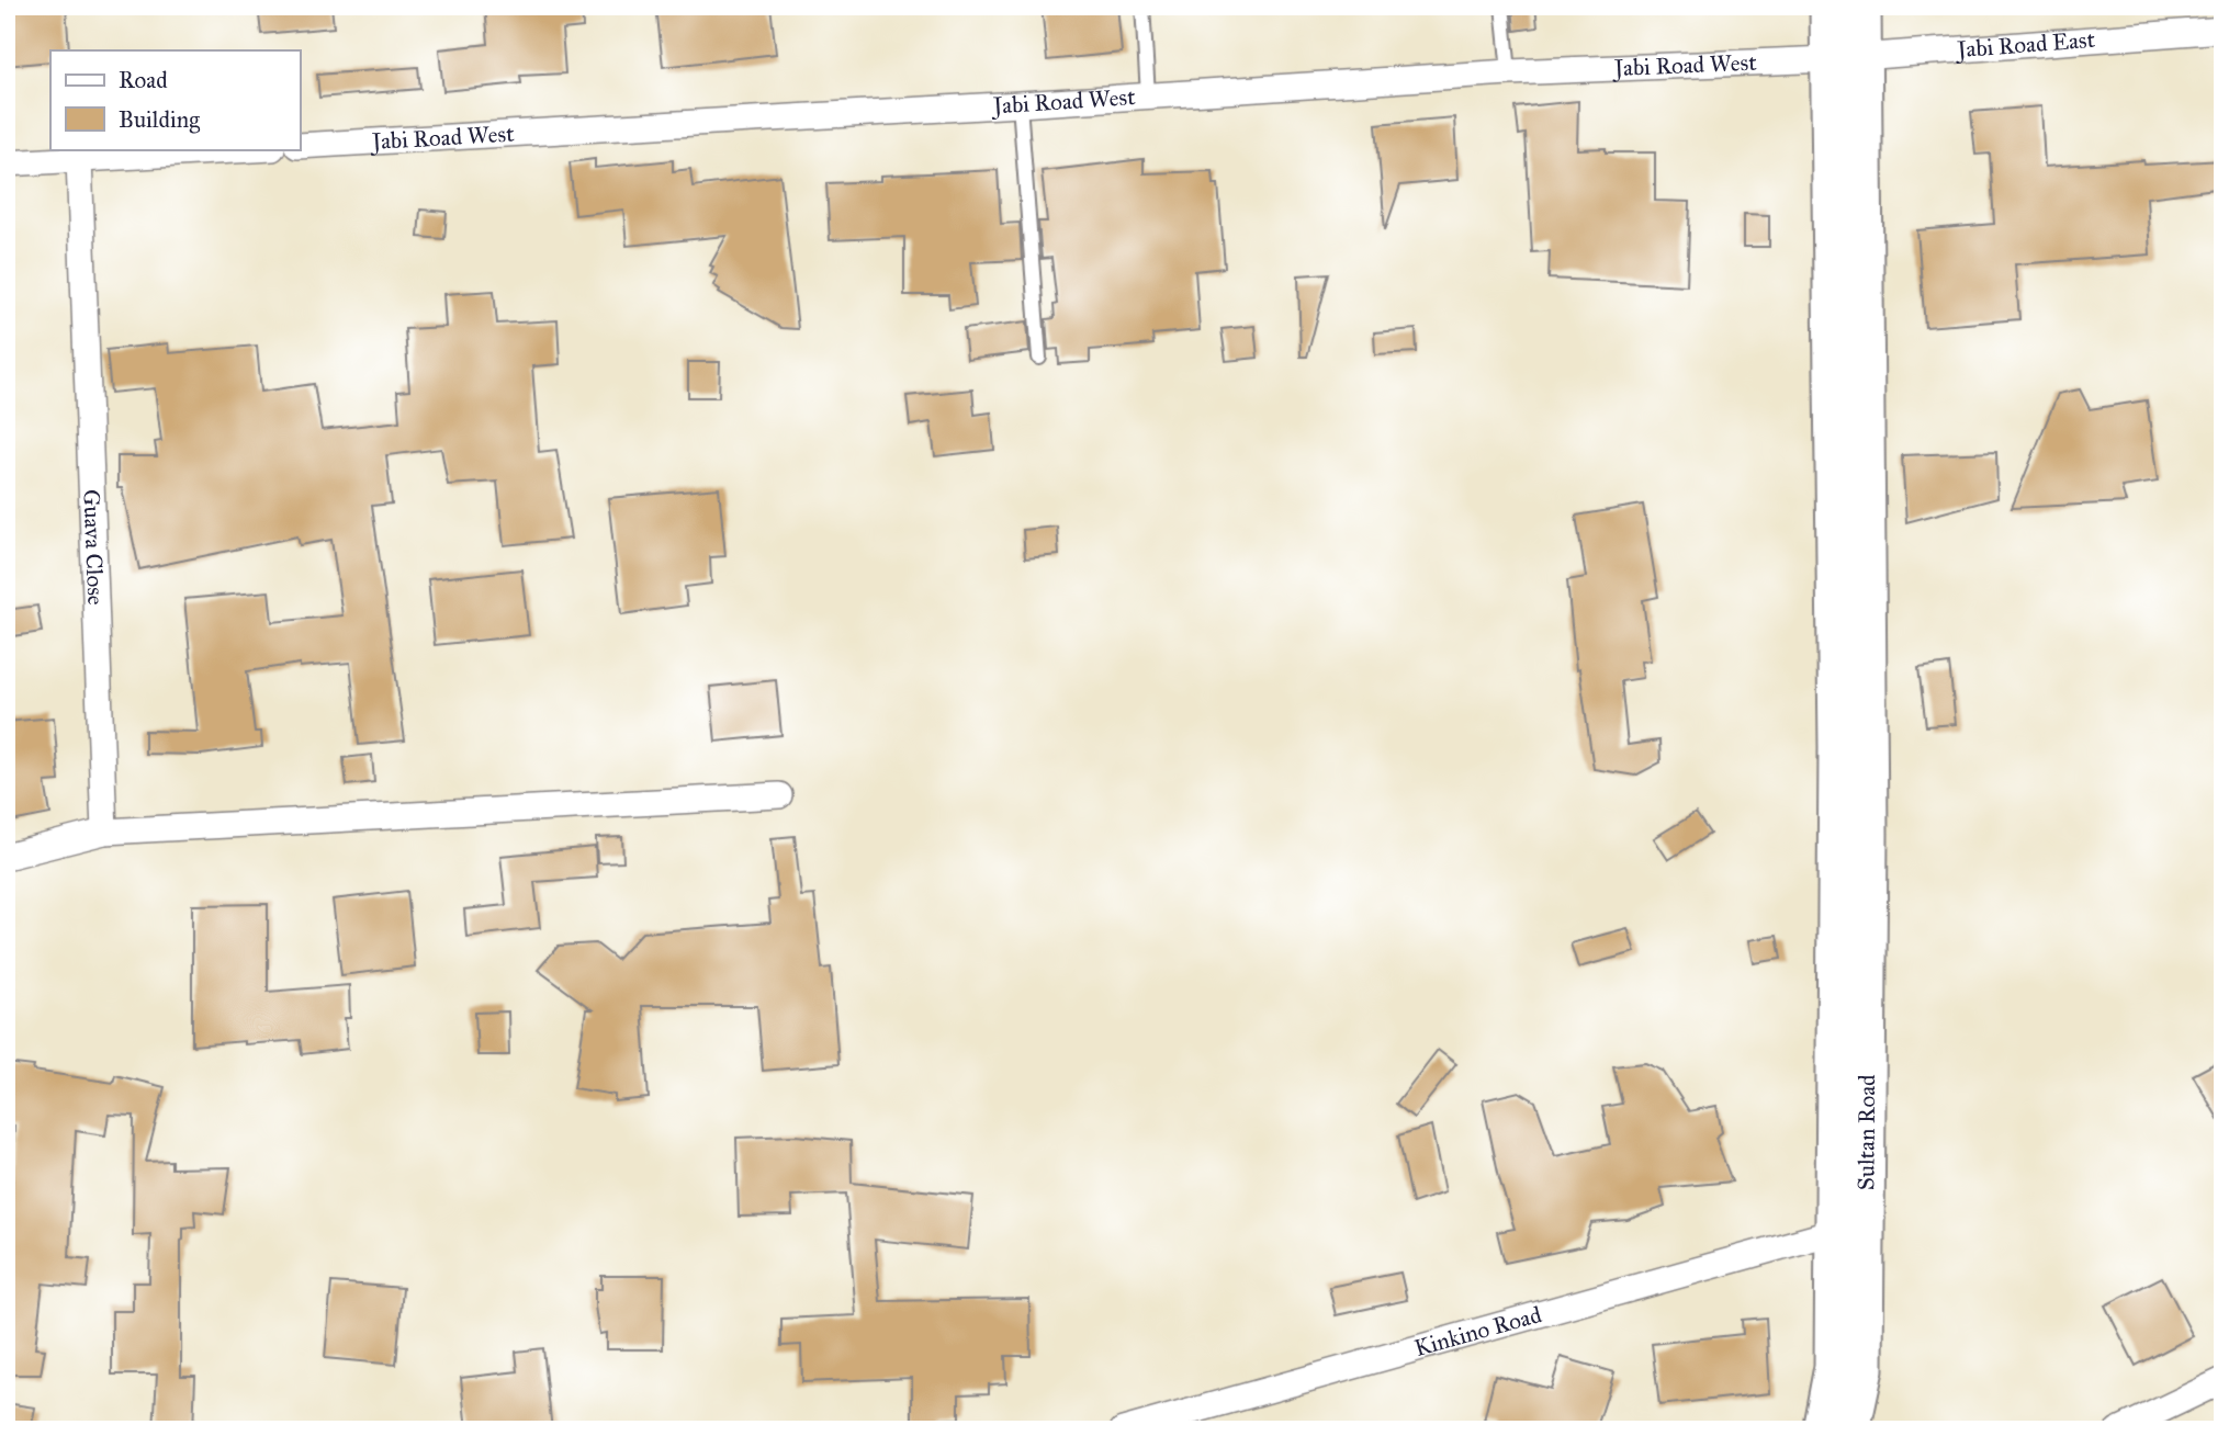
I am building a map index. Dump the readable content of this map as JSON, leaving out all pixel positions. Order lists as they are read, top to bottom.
{
  "streets": {
    "street": [
      "Jabi Road East",
      "Jabi Road West",
      "Guava Close",
      "Sultan Road",
      "Kinkino Road"
    ]
  },
  "crossings": [
    ["Jabi Road East", "Jabi Road West"],
    ["Sultan Road", "Kinkino Road"]
  ],
  "legend": ["Road", "Building"]
}
